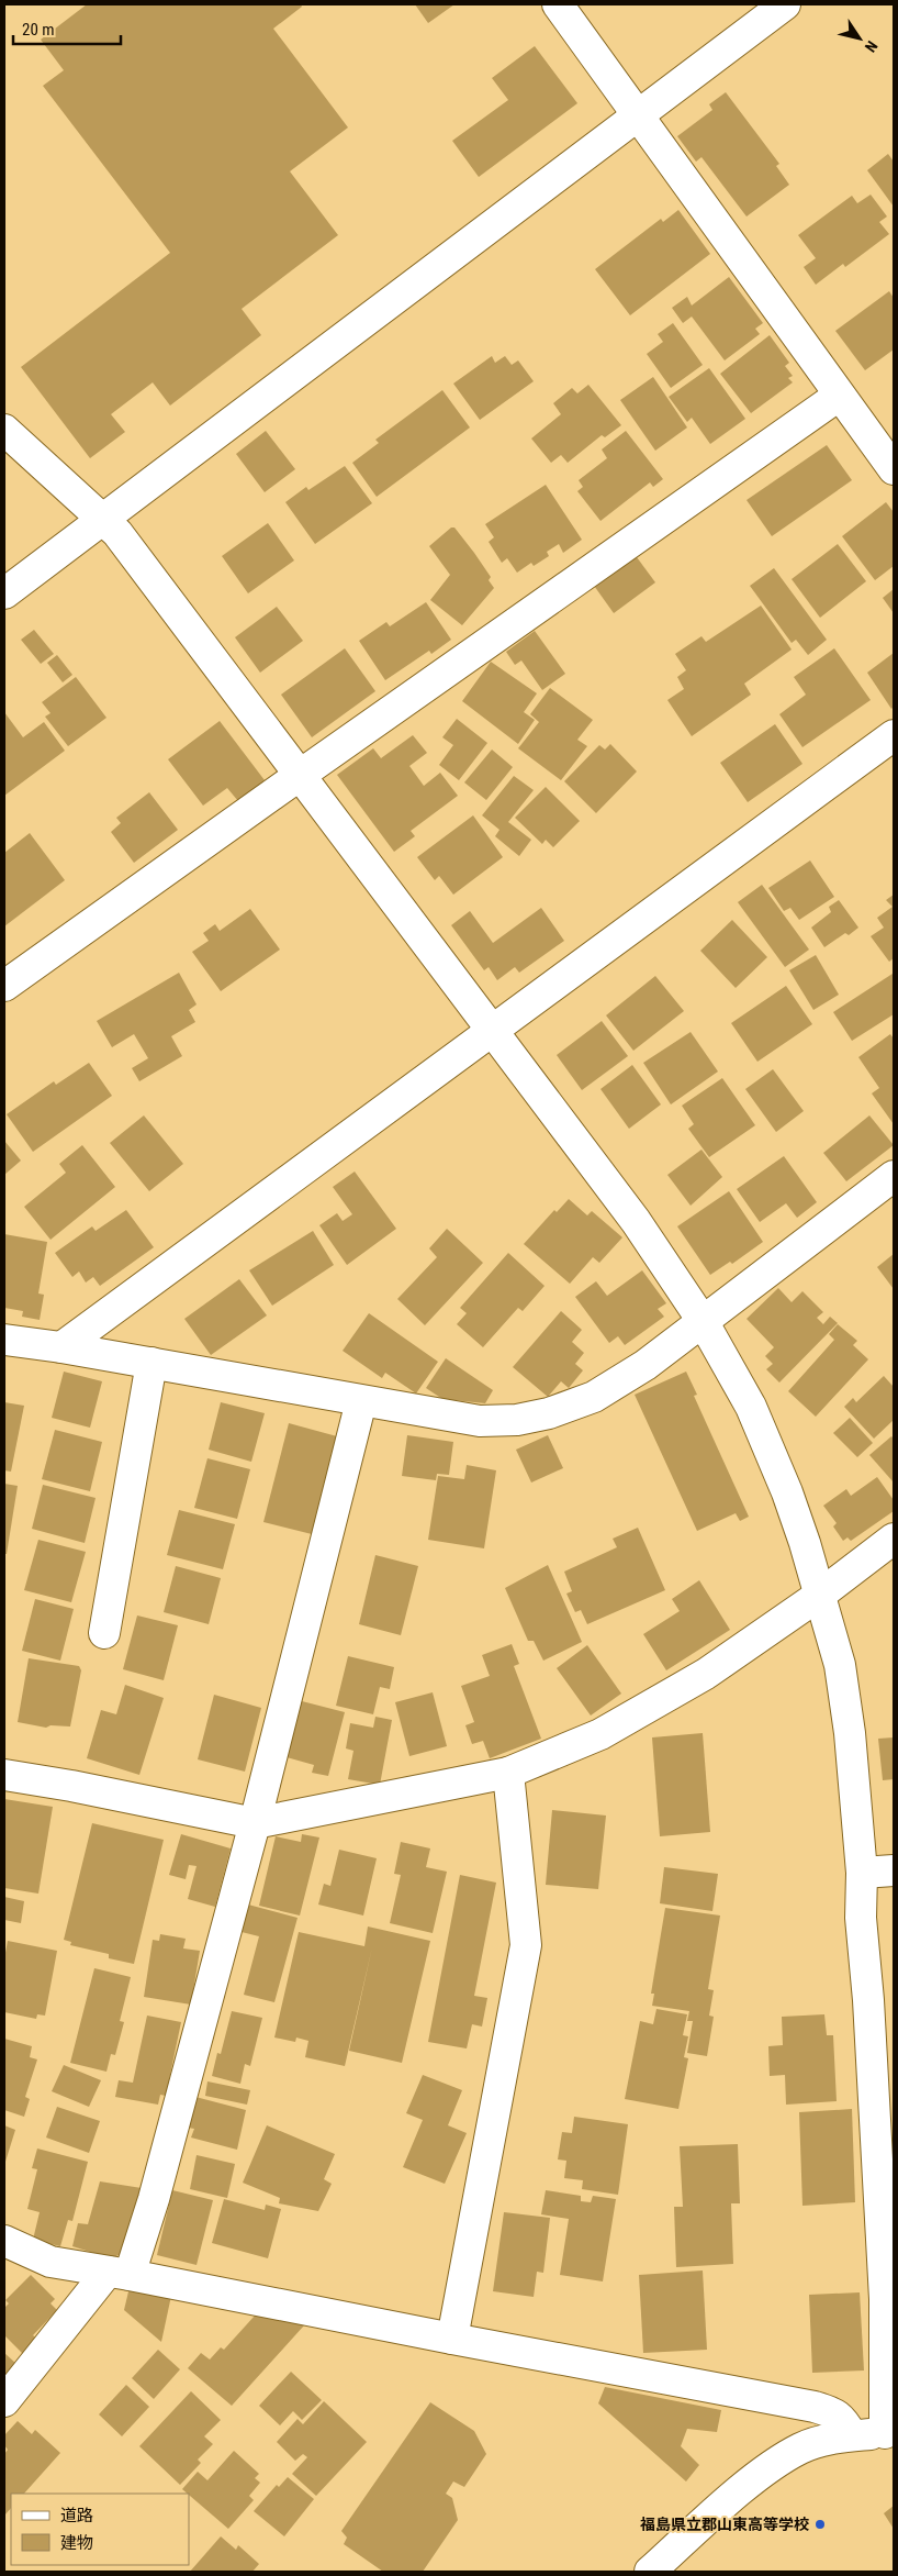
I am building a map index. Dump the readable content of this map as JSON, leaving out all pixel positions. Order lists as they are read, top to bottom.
{
  "places": ["福島県立郡山東高等学校"],
  "legend": ["道路", "建物"],
  "scale_bar": "20 m",
  "north": "bottom right"
}
